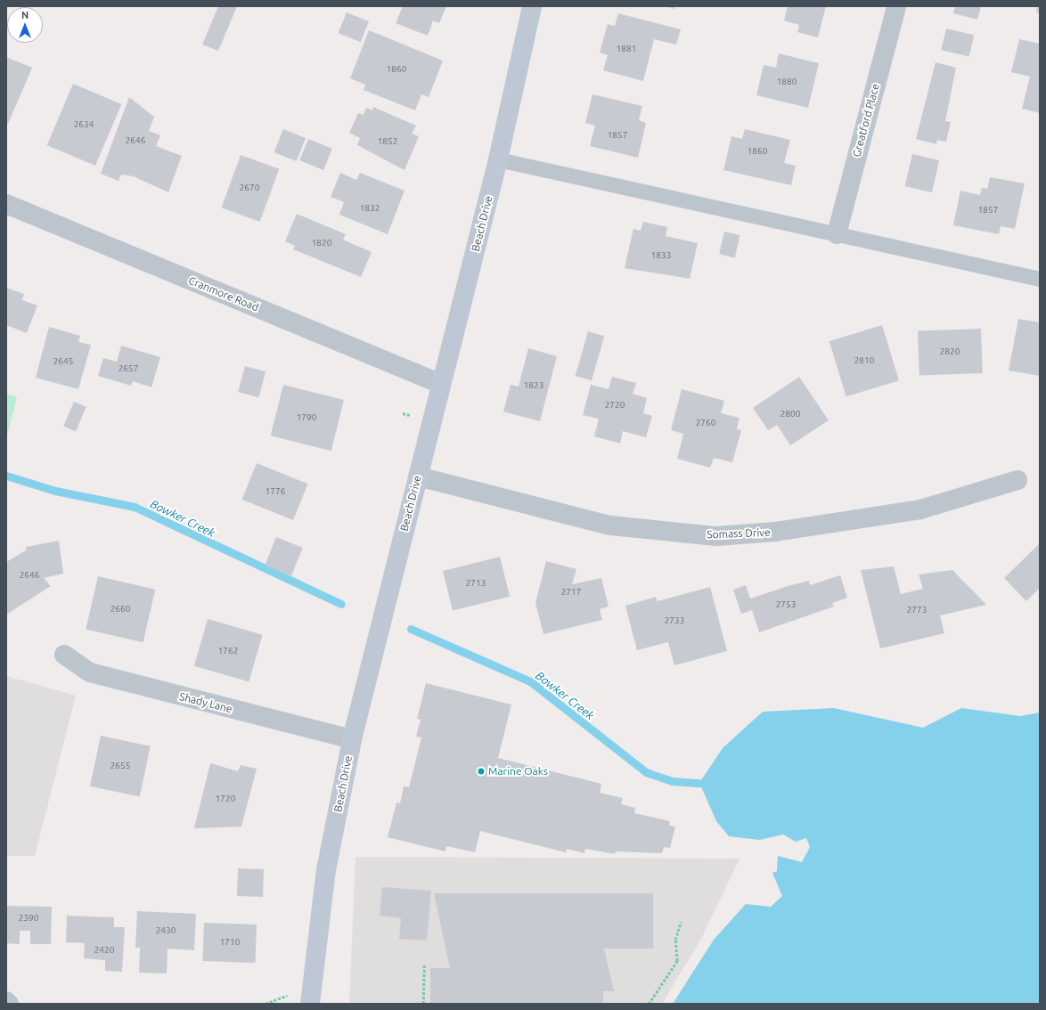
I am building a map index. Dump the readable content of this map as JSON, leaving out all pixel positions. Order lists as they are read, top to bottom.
{
  "streets": {
    "main road": ["Beach Drive"],
    "street": [
      "Greatford Place",
      "Cranmore Road",
      "Somass Drive",
      "Shady Lane"
    ]
  },
  "crossings": [
    ["Beach Drive", "Cranmore Road"],
    ["Beach Drive", "Somass Drive"],
    ["Beach Drive", "Shady Lane"]
  ],
  "water": ["Bowker Creek"],
  "places": ["Marine Oaks"],
  "house_numbers": [
    "1881",
    "1860",
    "1880",
    "2634",
    "1857",
    "2646",
    "1852",
    "1860",
    "2670",
    "1832",
    "1857",
    "1820",
    "1833",
    "2820",
    "2810",
    "2645",
    "2657",
    "1823",
    "2720",
    "2800",
    "1790",
    "2760",
    "1776",
    "2646",
    "2713",
    "2717",
    "2753",
    "2660",
    "2773",
    "2733",
    "1762",
    "2655",
    "1720",
    "2390",
    "2430",
    "1710",
    "2420"
  ],
  "north": "top"
}
